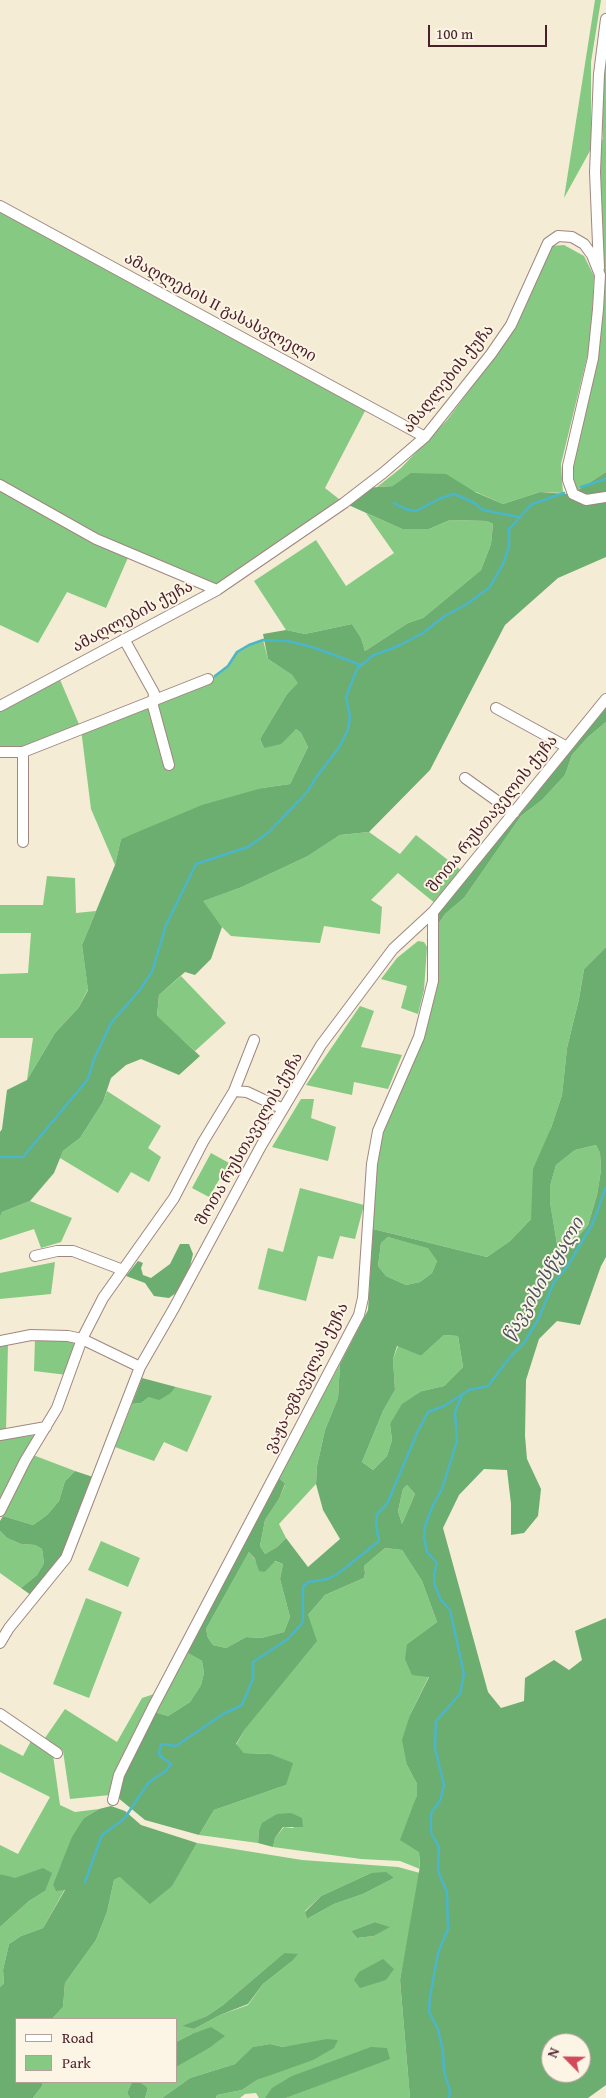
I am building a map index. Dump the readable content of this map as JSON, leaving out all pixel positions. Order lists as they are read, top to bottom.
{
  "streets": {
    "street": [
      "ამაღლების II გასასვლელი",
      "ამაღლების ქუჩა",
      "შოთა რუსთაველის ქუჩა",
      "ვაჟა-ფშაველას ქუჩა"
    ]
  },
  "crossings": [
    ["ამაღლების II გასასვლელი", "ამაღლების ქუჩა"],
    ["შოთა რუსთაველის ქუჩა", "ვაჟა-ფშაველას ქუჩა"]
  ],
  "water": ["წავკისისწყალი"],
  "legend": ["Road", "Park"],
  "scale_bar": "100 m",
  "north": "top left"
}
